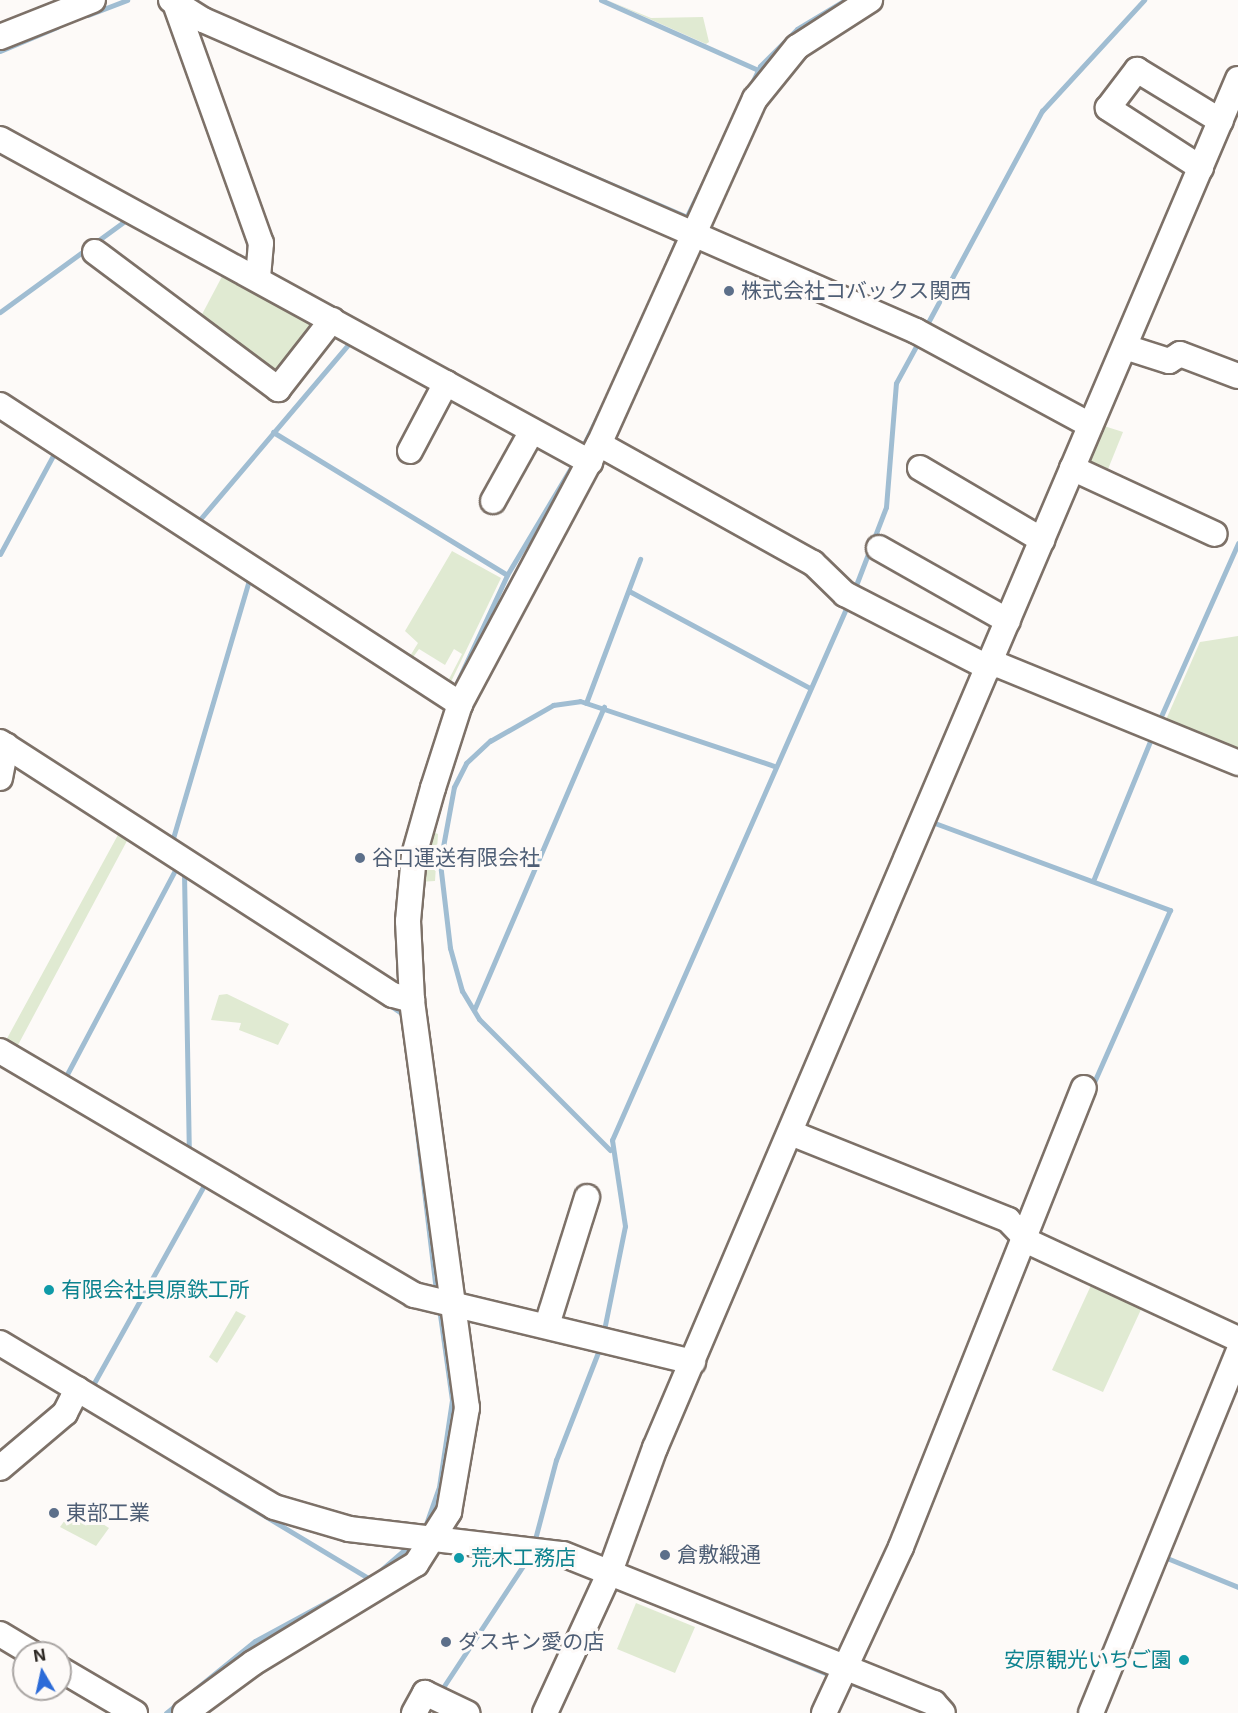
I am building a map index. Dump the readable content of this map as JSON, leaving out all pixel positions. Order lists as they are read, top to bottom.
{
  "places": [
    "株式会社コバックス関西",
    "谷口運送有限会社",
    "有限会社貝原鉄工所",
    "東部工業",
    "倉敷緞通",
    "荒木工務店",
    "ダスキン愛の店",
    "安原観光いちご園"
  ],
  "north": "top"
}
